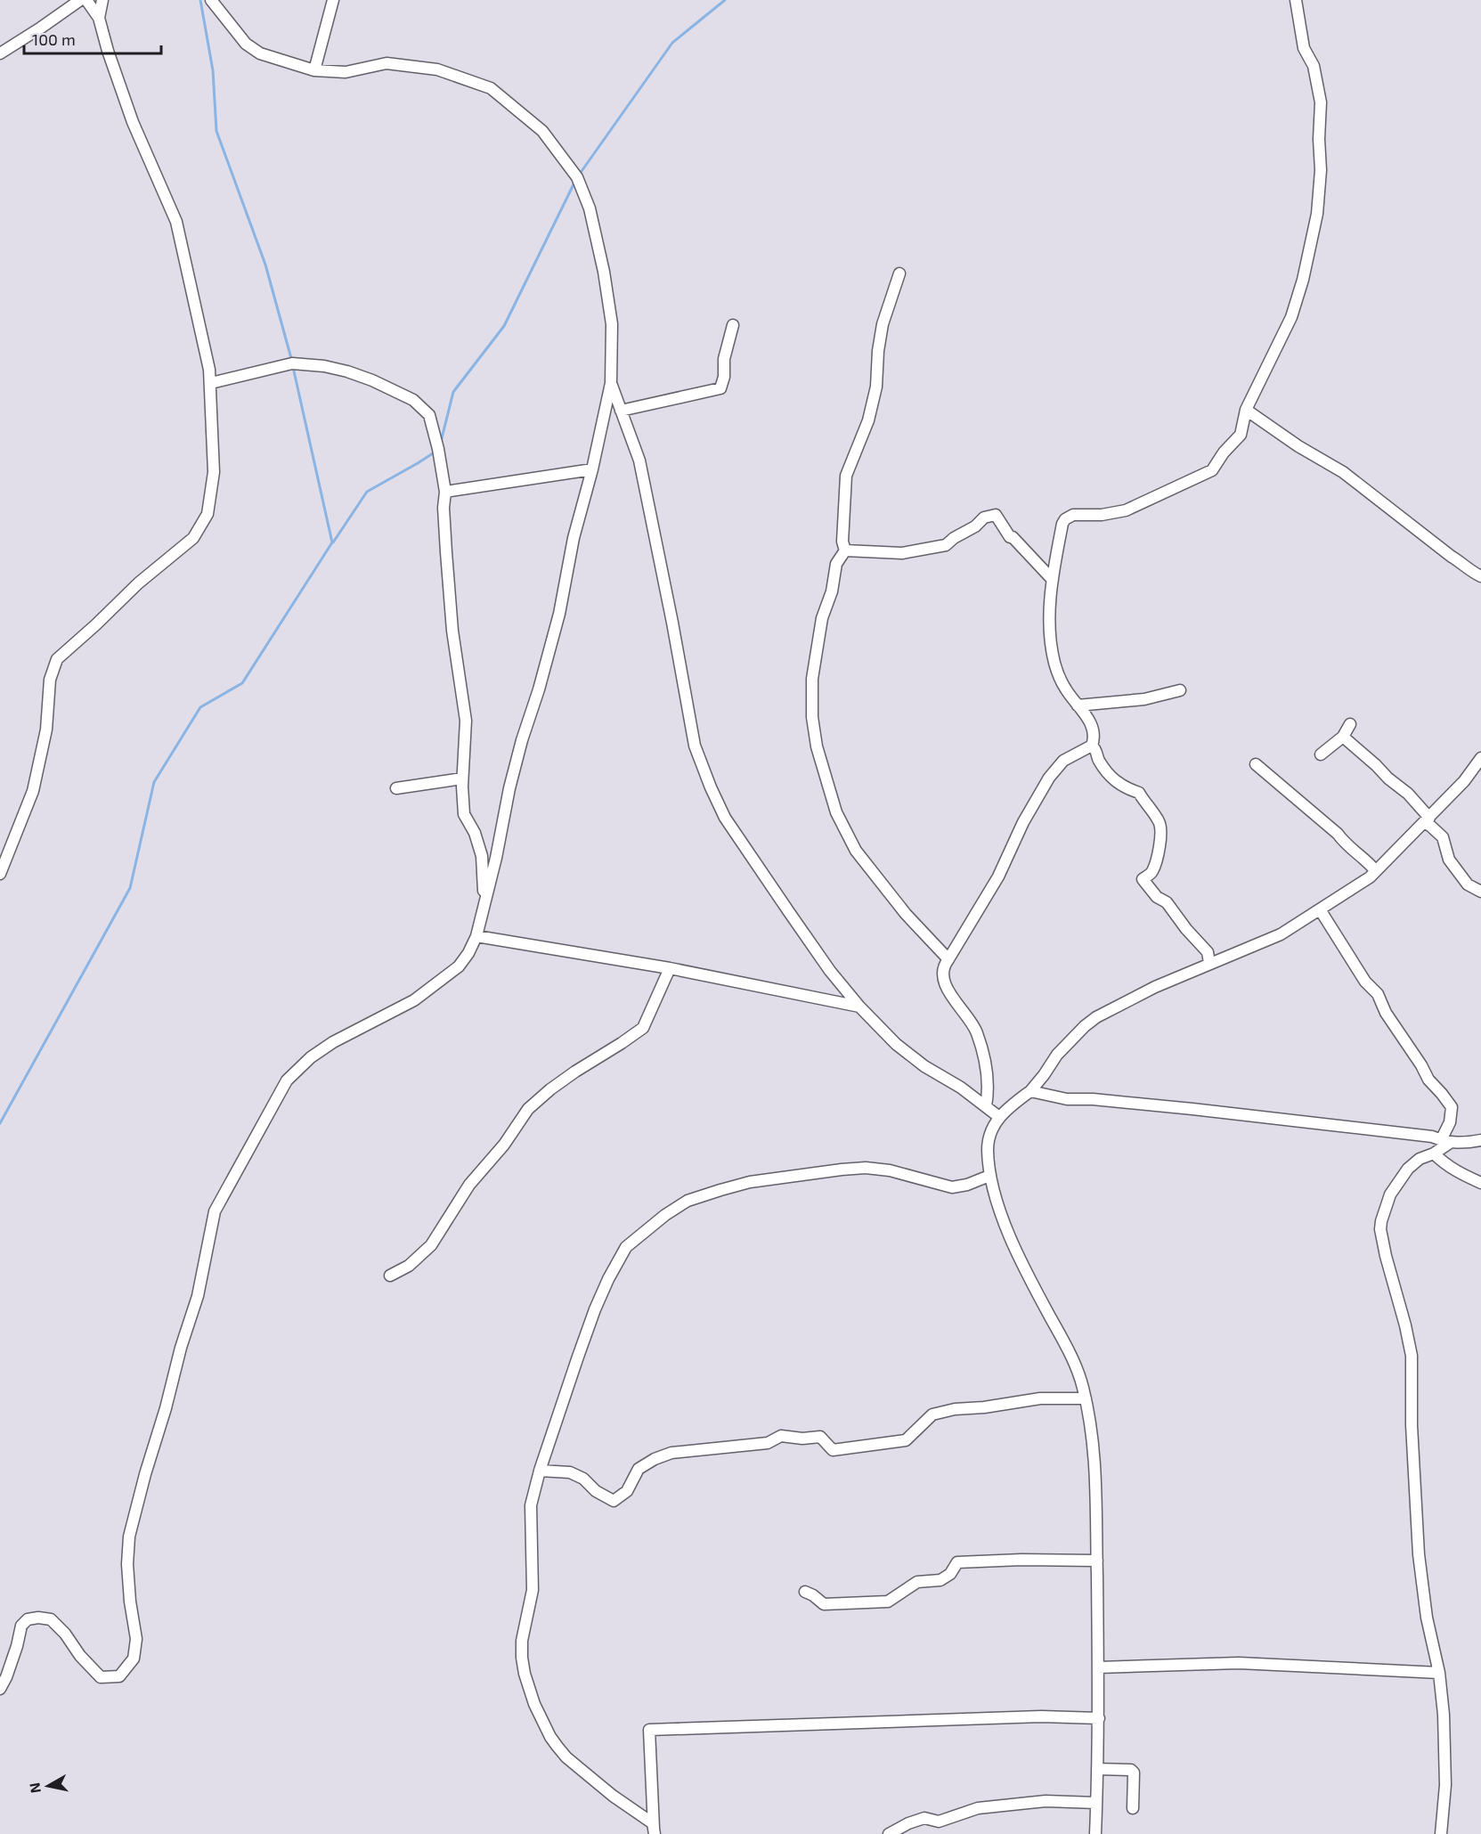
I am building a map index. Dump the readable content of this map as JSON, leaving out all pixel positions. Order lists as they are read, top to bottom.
{
  "scale_bar": "100 m",
  "north": "left"
}
